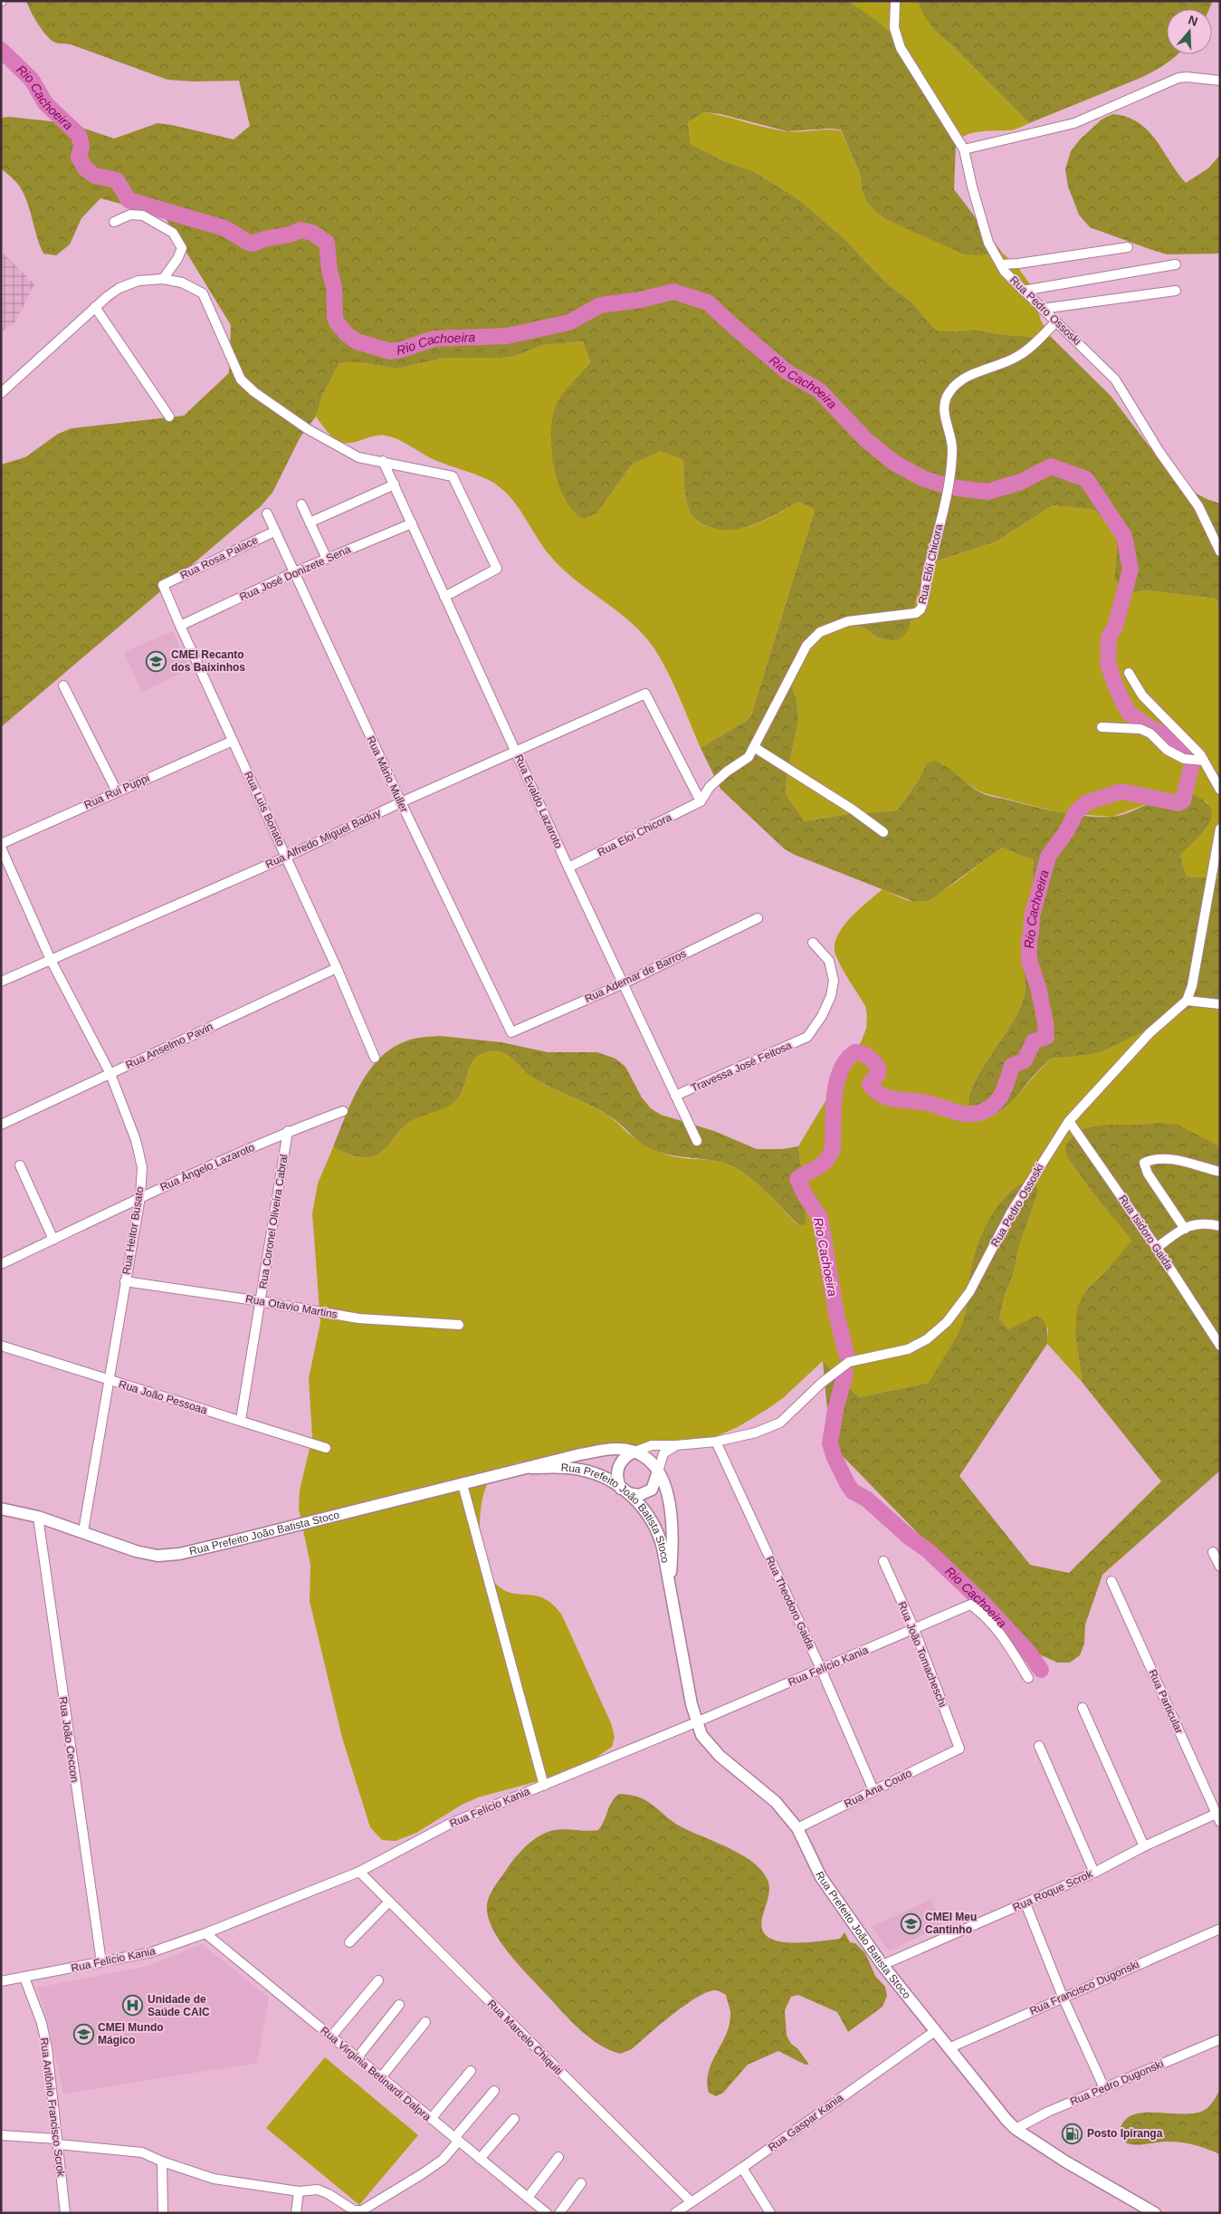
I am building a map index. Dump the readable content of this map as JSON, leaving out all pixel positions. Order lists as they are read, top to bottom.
{
  "streets": {
    "main road": ["Rua Prefeito João Batista Stoco"],
    "street": [
      "Rua Pedro Ossoski",
      "Rua Rosa Palace",
      "Rua Elói Chicora",
      "Rua José Donizete Sena",
      "Rua Mário Muller",
      "Rua Rui Puppi",
      "Rua Evaldo Lazaroto",
      "Rua Luís Bonato",
      "Rua Eloi Chicora",
      "Rua Alfredo Miguel Baduy",
      "Rua Ademar de Barros",
      "Rua Anselmo Pavin",
      "Travessa José Feitosa",
      "Rua Ângelo Lazaroto",
      "Rua Coronel Oliveira Cabral",
      "Rua Heitor Busato",
      "Rua Isidoro Gaida",
      "Rua Otávio Martins",
      "Rua João Pessoaa",
      "Rua Theodoro Gaida",
      "Rua João Tomacheschi",
      "Rua Felício Kania",
      "Rua Particular",
      "Rua João Ceccon",
      "Rua Ana Couto",
      "Rua Roque Scrok",
      "Rua Francisco Dugonski",
      "Rua Marcelo Chiquiti",
      "Rua Virginia Betinardi Dalpra",
      "Rua Pedro Dugonski",
      "Rua Antônio Francisco Scrok",
      "Rua Gaspar Kania"
    ]
  },
  "crossings": [
    ["Rua Pedro Ossoski", "Rua Elói Chicora"],
    ["Rua Pedro Ossoski", "Rua Isidoro Gaida"],
    ["Rua Pedro Ossoski", "Rua Prefeito João Batista Stoco"],
    ["Rua Pedro Ossoski", "Rua Theodoro Gaida"],
    ["Rua Rosa Palace", "Rua Mário Muller"],
    ["Rua Rosa Palace", "Rua Luís Bonato"],
    ["Rua Elói Chicora", "Rua Eloi Chicora"],
    ["Rua Elói Chicora", "Rua Alfredo Miguel Baduy"],
    ["Rua José Donizete Sena", "Rua Mário Muller"],
    ["Rua José Donizete Sena", "Rua Evaldo Lazaroto"],
    ["Rua José Donizete Sena", "Rua Luís Bonato"],
    ["Rua Mário Muller", "Rua Alfredo Miguel Baduy"],
    ["Rua Mário Muller", "Rua Ademar de Barros"],
    ["Rua Rui Puppi", "Rua Luís Bonato"],
    ["Rua Evaldo Lazaroto", "Rua Eloi Chicora"],
    ["Rua Evaldo Lazaroto", "Rua Alfredo Miguel Baduy"],
    ["Rua Evaldo Lazaroto", "Rua Ademar de Barros"],
    ["Rua Evaldo Lazaroto", "Travessa José Feitosa"],
    ["Rua Luís Bonato", "Rua Alfredo Miguel Baduy"],
    ["Rua Luís Bonato", "Rua Anselmo Pavin"],
    ["Rua Eloi Chicora", "Rua Alfredo Miguel Baduy"],
    ["Rua Alfredo Miguel Baduy", "Rua Heitor Busato"],
    ["Rua Anselmo Pavin", "Rua Heitor Busato"],
    ["Rua Ângelo Lazaroto", "Rua Coronel Oliveira Cabral"],
    ["Rua Ângelo Lazaroto", "Rua Heitor Busato"],
    ["Rua Coronel Oliveira Cabral", "Rua Otávio Martins"],
    ["Rua Coronel Oliveira Cabral", "Rua João Pessoaa"],
    ["Rua Heitor Busato", "Rua Otávio Martins"],
    ["Rua Heitor Busato", "Rua João Pessoaa"],
    ["Rua Heitor Busato", "Rua Prefeito João Batista Stoco"],
    ["Rua Prefeito João Batista Stoco", "Rua Felício Kania"],
    ["Rua Prefeito João Batista Stoco", "Rua João Ceccon"],
    ["Rua Prefeito João Batista Stoco", "Rua Ana Couto"],
    ["Rua Prefeito João Batista Stoco", "Rua Roque Scrok"],
    ["Rua Prefeito João Batista Stoco", "Rua Francisco Dugonski"],
    ["Rua Prefeito João Batista Stoco", "Rua Pedro Dugonski"],
    ["Rua Prefeito João Batista Stoco", "Rua Gaspar Kania"],
    ["Rua Theodoro Gaida", "Rua Felício Kania"],
    ["Rua Theodoro Gaida", "Rua Ana Couto"],
    ["Rua João Tomacheschi", "Rua Felício Kania"],
    ["Rua João Tomacheschi", "Rua Ana Couto"],
    ["Rua Felício Kania", "Rua João Ceccon"],
    ["Rua Felício Kania", "Rua Marcelo Chiquiti"],
    ["Rua Felício Kania", "Rua Virginia Betinardi Dalpra"],
    ["Rua Felício Kania", "Rua Antônio Francisco Scrok"],
    ["Rua Particular", "Rua Roque Scrok"],
    ["Rua Marcelo Chiquiti", "Rua Gaspar Kania"]
  ],
  "water": ["Rio Cachoeira"],
  "places": {
    "school or university": ["CMEI Recanto dos Baixinhos", "CMEI Meu Cantinho", "CMEI Mundo Mágico"],
    "hospital": ["Unidade de Saúde CAIC"],
    "fuel station": ["Posto Ipiranga"]
  },
  "north": "top"
}
